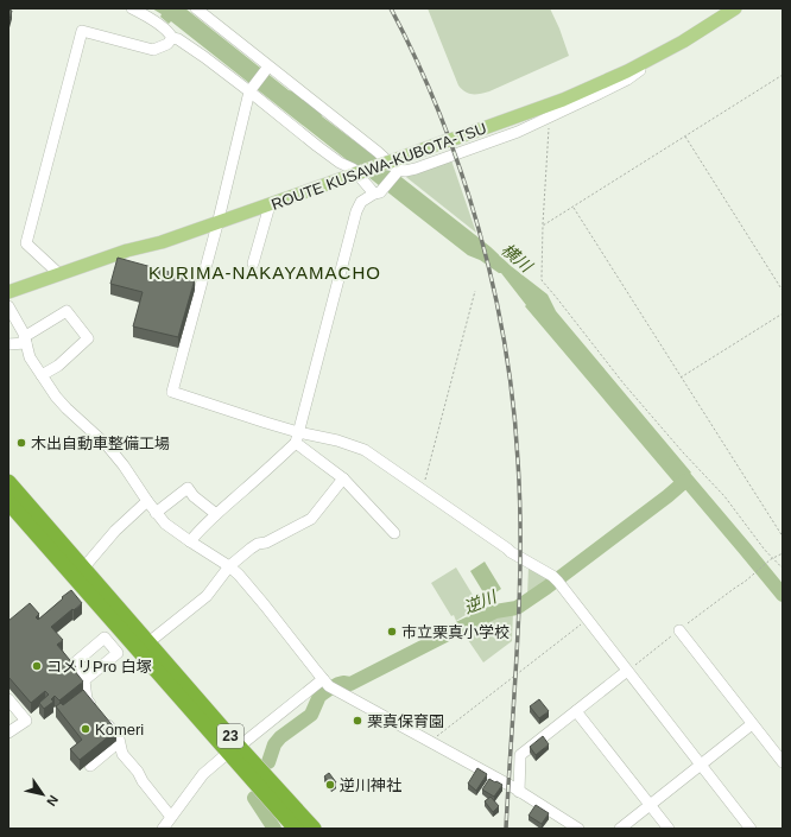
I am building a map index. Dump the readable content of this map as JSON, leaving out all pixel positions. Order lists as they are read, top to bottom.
{
  "streets": {
    "highway": ["23"],
    "main road": ["ROUTE KUSAWA-KUBOTA-TSU"]
  },
  "districts": ["KURIMA-NAKAYAMACHO"],
  "water": ["横川", "逆川"],
  "places": [
    "木出自動車整備工場",
    "市立栗真小学校",
    "コメリPro 白塚",
    "栗真保育園",
    "Komeri",
    "逆川神社"
  ],
  "north": "bottom right"
}
